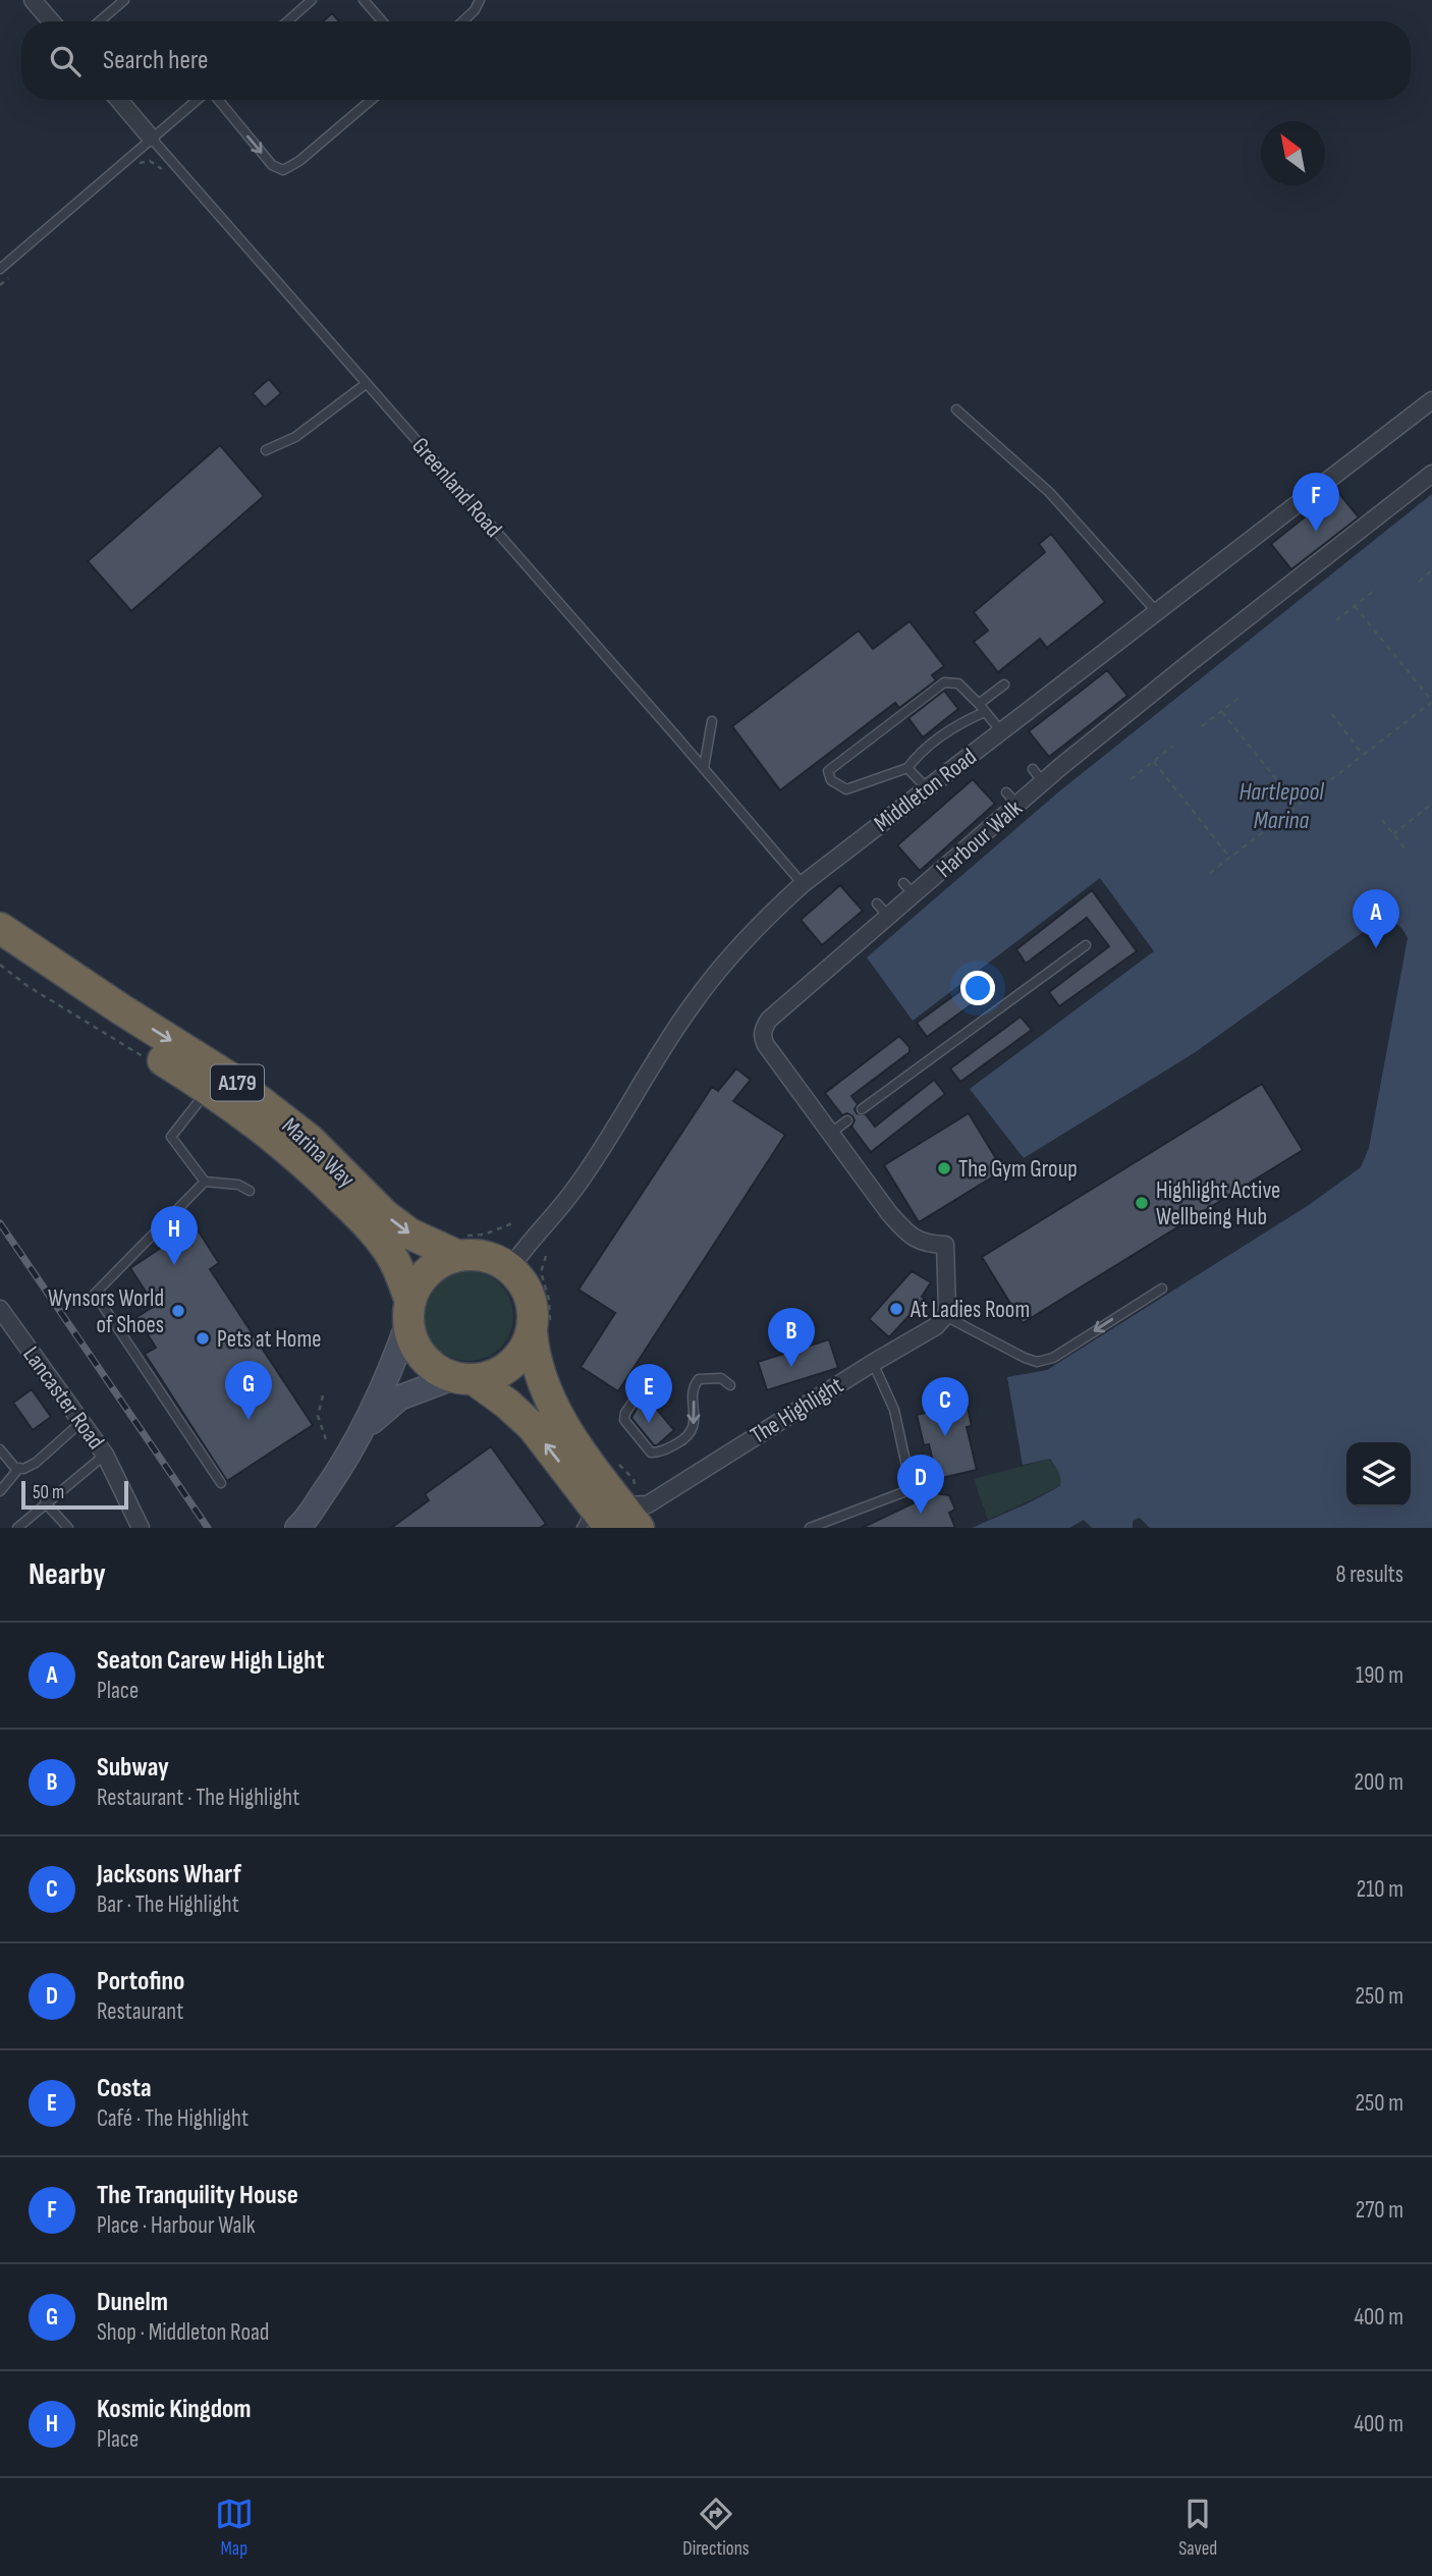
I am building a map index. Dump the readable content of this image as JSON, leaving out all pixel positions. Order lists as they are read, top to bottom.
{
  "streets": {
    "highway": ["A179", "Marina Way"],
    "street": [
      "Greenland Road",
      "Middleton Road",
      "Harbour Walk",
      "Lancaster Road",
      "The Highlight"
    ]
  },
  "crossings": [
    ["Greenland Road", "Middleton Road"],
    ["Middleton Road", "A179"],
    ["Middleton Road", "Marina Way"],
    ["Harbour Walk", "The Highlight"],
    ["A179", "Marina Way"],
    ["A179", "The Highlight"]
  ],
  "water": ["Hartlepool Marina"],
  "places": [
    "The Gym Group",
    "Highlight Active Wellbeing Hub",
    "At Ladies Room",
    "Wynsors World of Shoes",
    "Pets at Home"
  ],
  "scale_bar": "50 m",
  "north": "top left",
  "page": {
    "search": "Search here",
    "pins": [
      "F",
      "A",
      "H",
      "B",
      "G",
      "E",
      "C",
      "D"
    ],
    "scale": "50 m",
    "heading": ["Nearby", "8 results"],
    "list": [
      {
        "mark": "A",
        "name": "Seaton Carew High Light",
        "note": "Place",
        "value": "190 m"
      },
      {
        "mark": "B",
        "name": "Subway",
        "note": "Restaurant · The Highlight",
        "value": "200 m"
      },
      {
        "mark": "C",
        "name": "Jacksons Wharf",
        "note": "Bar · The Highlight",
        "value": "210 m"
      },
      {
        "mark": "D",
        "name": "Portofino",
        "note": "Restaurant",
        "value": "250 m"
      },
      {
        "mark": "E",
        "name": "Costa",
        "note": "Café · The Highlight",
        "value": "250 m"
      },
      {
        "mark": "F",
        "name": "The Tranquility House",
        "note": "Place · Harbour Walk",
        "value": "270 m"
      },
      {
        "mark": "G",
        "name": "Dunelm",
        "note": "Shop · Middleton Road",
        "value": "400 m"
      },
      {
        "mark": "H",
        "name": "Kosmic Kingdom",
        "note": "Place",
        "value": "400 m"
      }
    ],
    "nav": ["Map", "Directions", "Saved"]
  }
}
